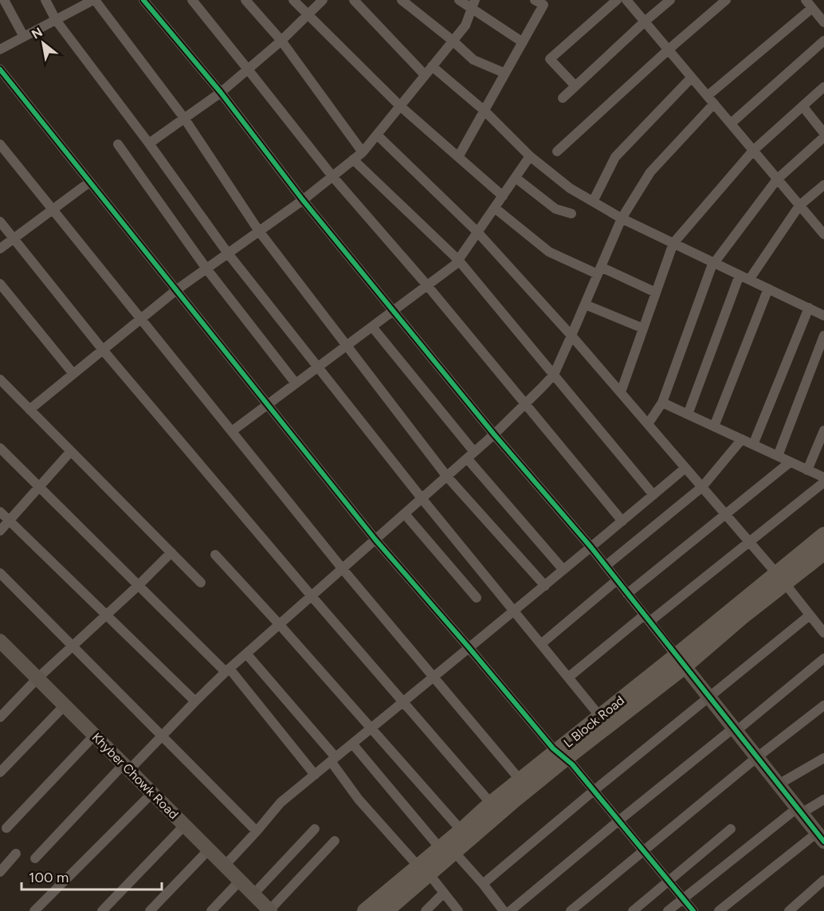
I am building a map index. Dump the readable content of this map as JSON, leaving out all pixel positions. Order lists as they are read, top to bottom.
{
  "streets": {
    "main road": ["L Block Road"],
    "street": ["Khyber Chowk Road"]
  },
  "scale_bar": "100 m",
  "north": "top left"
}
